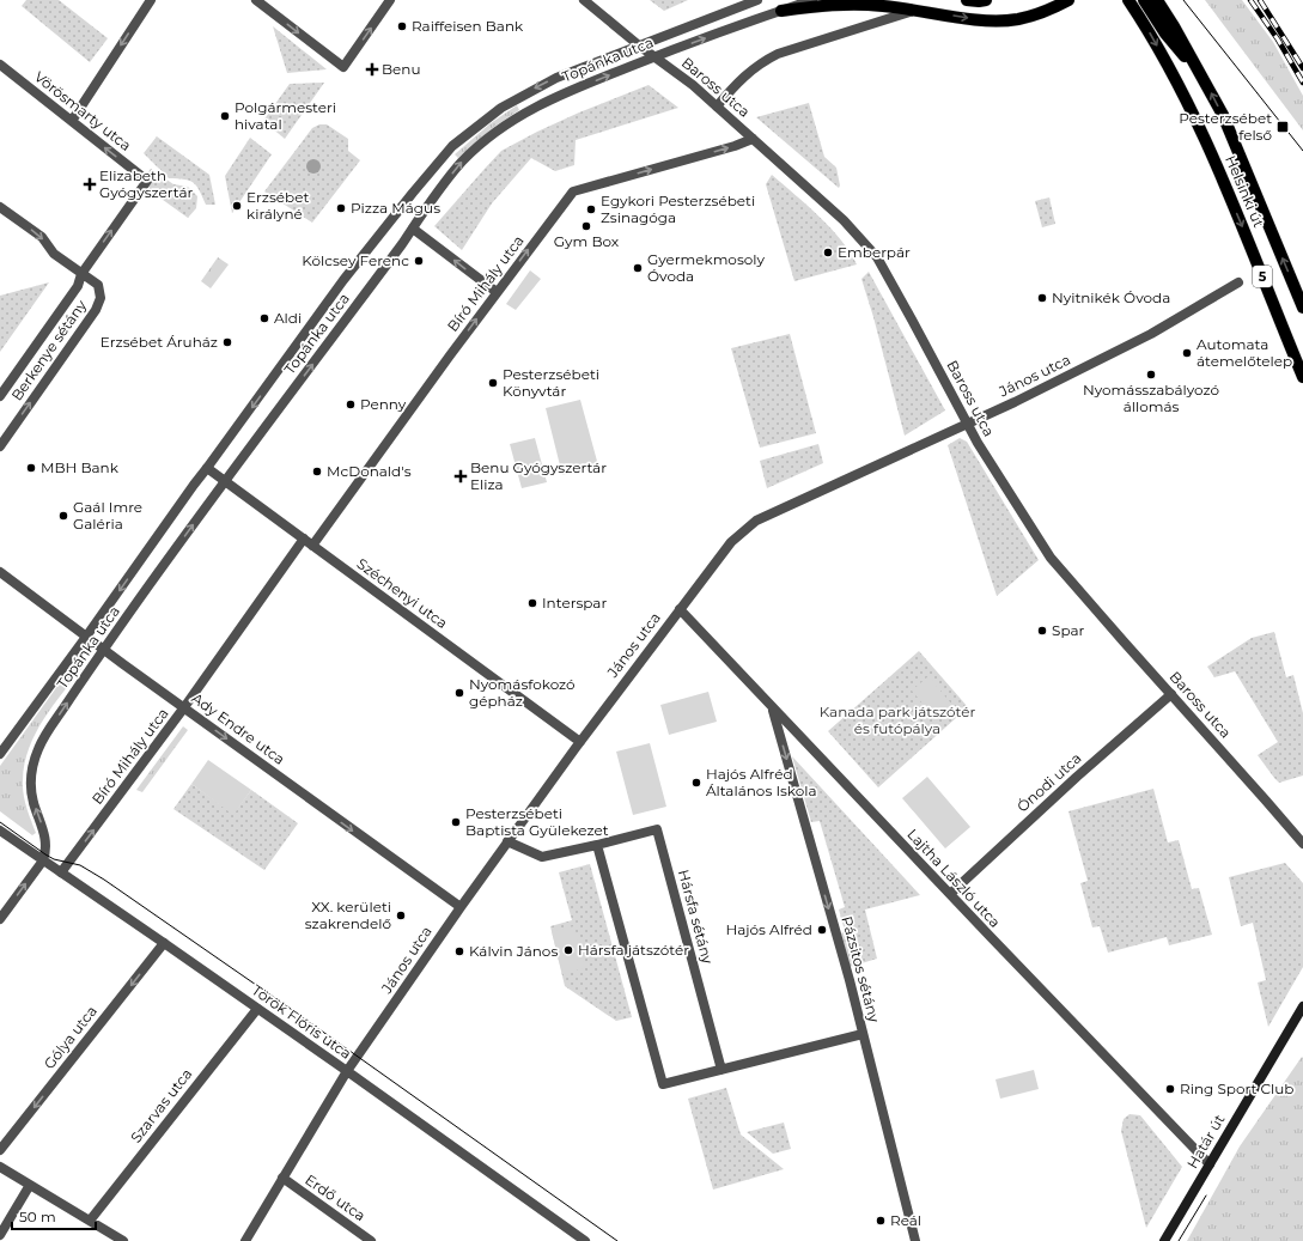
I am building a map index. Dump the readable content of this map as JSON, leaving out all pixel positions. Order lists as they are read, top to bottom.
{
  "streets": {
    "main road": ["Helsinki út", "5", "Határ út"],
    "street": [
      "Topánka utca",
      "Baross utca",
      "Vörösmarty utca",
      "Bíró Mihály utca",
      "Berkenye sétány",
      "János utca",
      "Széchenyi utca",
      "Ady Endre utca",
      "Ónodi utca",
      "Lajtha László utca",
      "Hársfa sétány",
      "Pázsitos sétány",
      "Török Flóris utca",
      "Gólya utca",
      "Szarvas utca",
      "Erdő utca"
    ]
  },
  "crossings": [
    ["Topánka utca", "Baross utca"],
    ["Topánka utca", "Széchenyi utca"],
    ["Topánka utca", "Ady Endre utca"],
    ["Topánka utca", "Török Flóris utca"],
    ["Baross utca", "Bíró Mihály utca"],
    ["Baross utca", "János utca"],
    ["Baross utca", "Ónodi utca"],
    ["Vörösmarty utca", "Berkenye sétány"],
    ["Bíró Mihály utca", "Széchenyi utca"],
    ["Bíró Mihály utca", "Ady Endre utca"],
    ["Bíró Mihály utca", "Török Flóris utca"],
    ["János utca", "Széchenyi utca"],
    ["János utca", "Ady Endre utca"],
    ["János utca", "Lajtha László utca"],
    ["János utca", "Hársfa sétány"],
    ["János utca", "Török Flóris utca"],
    ["János utca", "Erdő utca"],
    ["Ónodi utca", "Lajtha László utca"],
    ["Lajtha László utca", "Pázsitos sétány"],
    ["Lajtha László utca", "Határ út"],
    ["Török Flóris utca", "Gólya utca"],
    ["Török Flóris utca", "Szarvas utca"]
  ],
  "one_way": [
    "Bíró Mihály utca",
    "Ady Endre utca",
    "Pázsitos sétány",
    "Gólya utca"
  ],
  "parks": ["Kanada park játszótér és futópálya"],
  "places": {
    "other": [
      "Raiffeisen Bank",
      "Polgármesteri hivatal",
      "Erzsébet királyné",
      "Pizza Mágus",
      "Egykori Pesterzsébeti Zsinagóga",
      "Gym Box",
      "Emberpár",
      "Kölcsey Ferenc",
      "Gyermekmosoly Óvoda",
      "Nyitnikék Óvoda",
      "Aldi",
      "Erzsébet Áruház",
      "Automata átemelőtelep",
      "Nyomásszabályozó állomás",
      "Pesterzsébeti Könyvtár",
      "Penny",
      "MBH Bank",
      "McDonald's",
      "Gaál Imre Galéria",
      "Interspar",
      "Spar",
      "Nyomásfokozó gépház",
      "Hajós Alfréd Általános Iskola",
      "Pesterzsébeti Baptista Gyülekezet",
      "XX. kerületi szakrendelő",
      "Hajós Alfréd",
      "Hársfa játszótér",
      "Kálvin János",
      "Ring Sport Club",
      "Reál"
    ],
    "health": ["Benu", "Elizabeth Gyógyszertár", "Benu Gyógyszertár Eliza"],
    "transit": ["Pesterzsébet felső"]
  },
  "scale_bar": "50 m"
}
